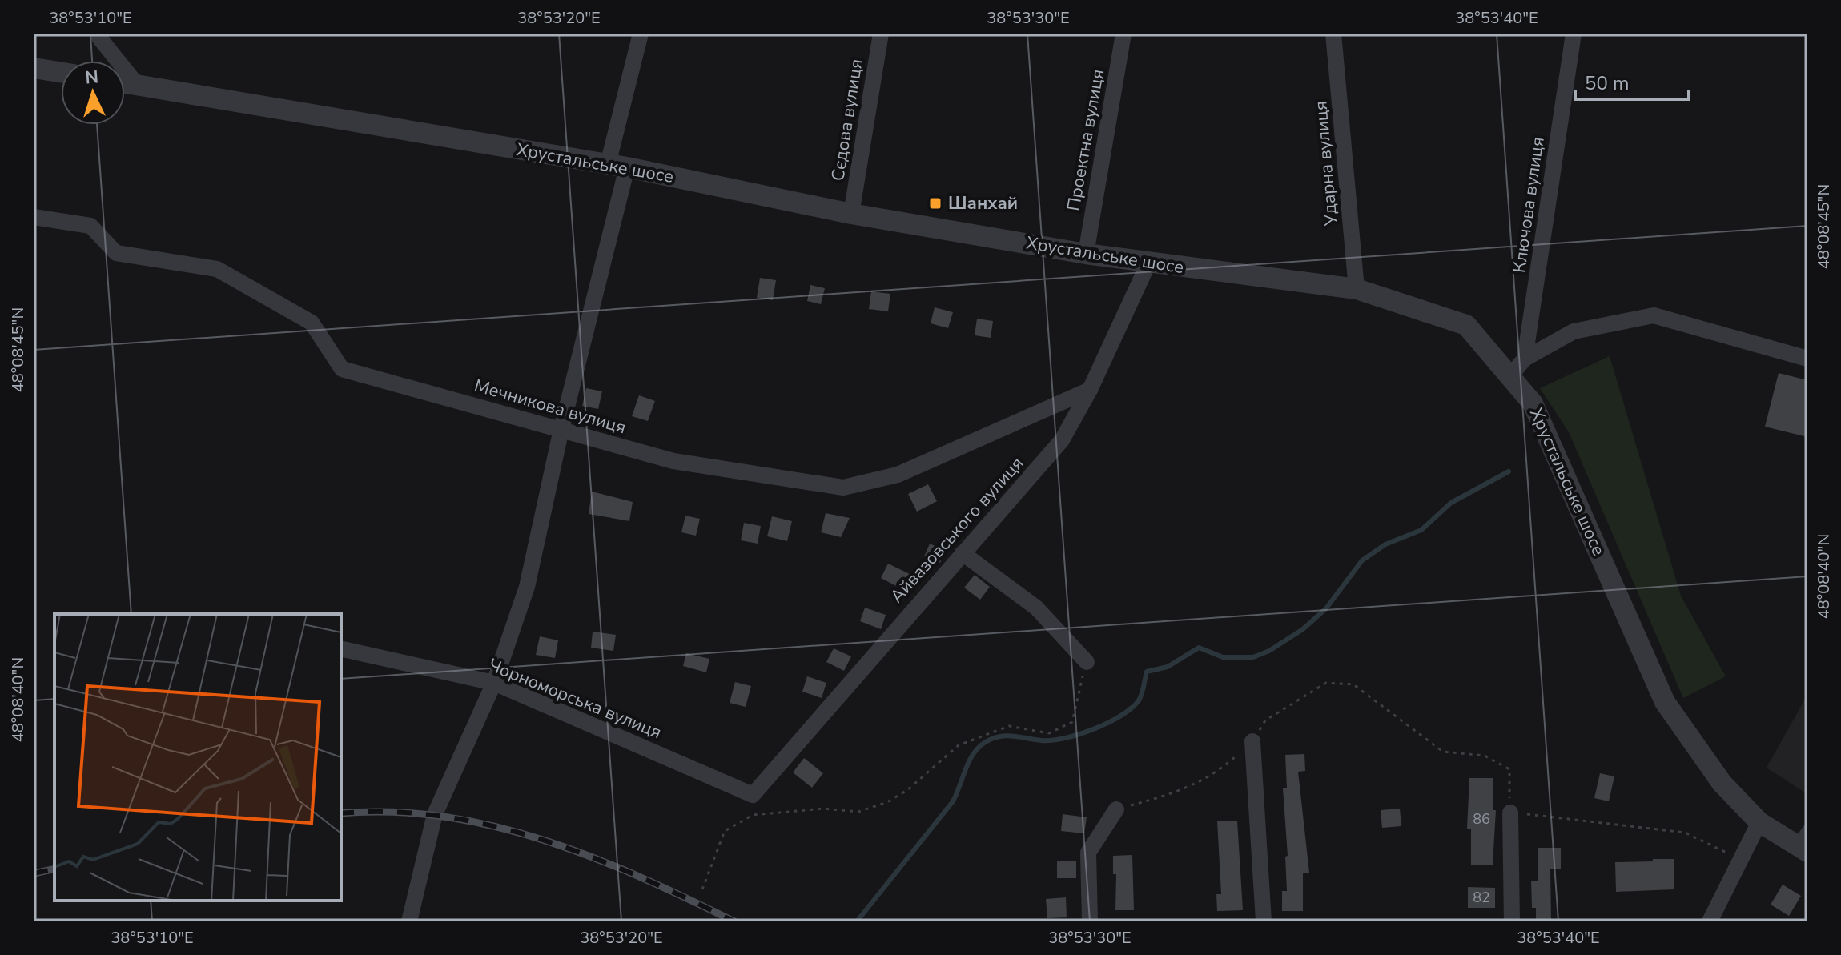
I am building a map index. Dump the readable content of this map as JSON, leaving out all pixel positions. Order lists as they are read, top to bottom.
{
  "streets": {
    "street": [
      "Сєдова вулиця",
      "Проектна вулиця",
      "Хрустальське шосе",
      "Ударна вулиця",
      "Ключова вулиця",
      "Мечникова вулиця",
      "Айвазовського вулиця",
      "Чорноморська вулиця"
    ]
  },
  "crossings": [
    ["Сєдова вулиця", "Хрустальське шосе"],
    ["Проектна вулиця", "Хрустальське шосе"],
    ["Хрустальське шосе", "Ударна вулиця"],
    ["Хрустальське шосе", "Айвазовського вулиця"],
    ["Мечникова вулиця", "Айвазовського вулиця"],
    ["Айвазовського вулиця", "Чорноморська вулиця"]
  ],
  "places": {
    "transit": ["Шанхай"]
  },
  "house_numbers": ["86", "82"],
  "scale_bar": "50 m",
  "north": "top",
  "coordinates": [
    "38°53'10\"E",
    "38°53'20\"E",
    "38°53'30\"E",
    "38°53'40\"E",
    "48°08'45\"N",
    "48°08'40\"N"
  ]
}
